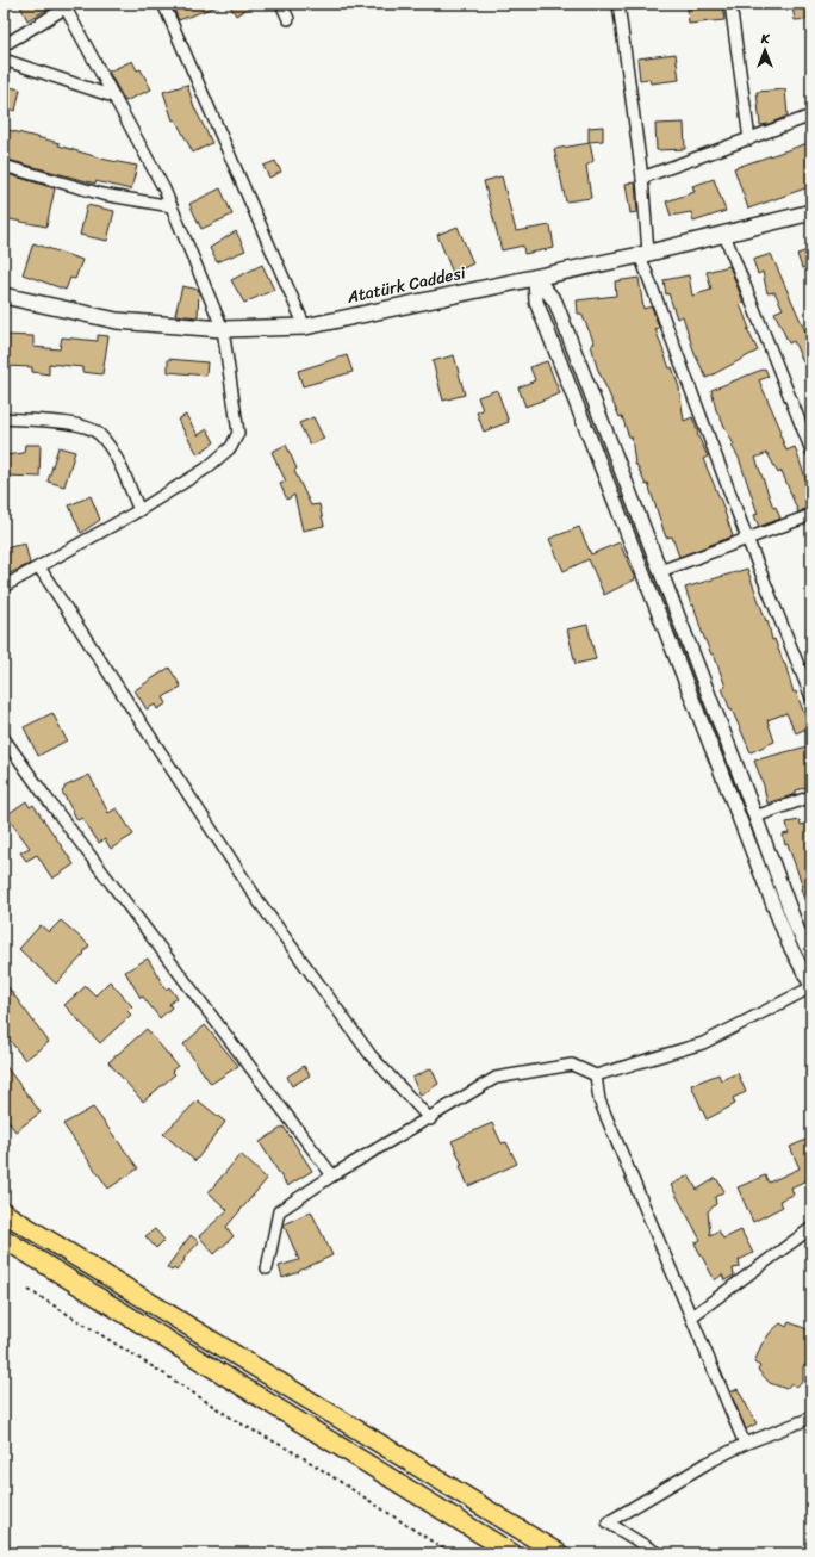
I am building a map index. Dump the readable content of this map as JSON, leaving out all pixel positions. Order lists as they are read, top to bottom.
{
  "streets": {
    "main road": ["Atatürk Caddesi"]
  },
  "north": "top"
}
